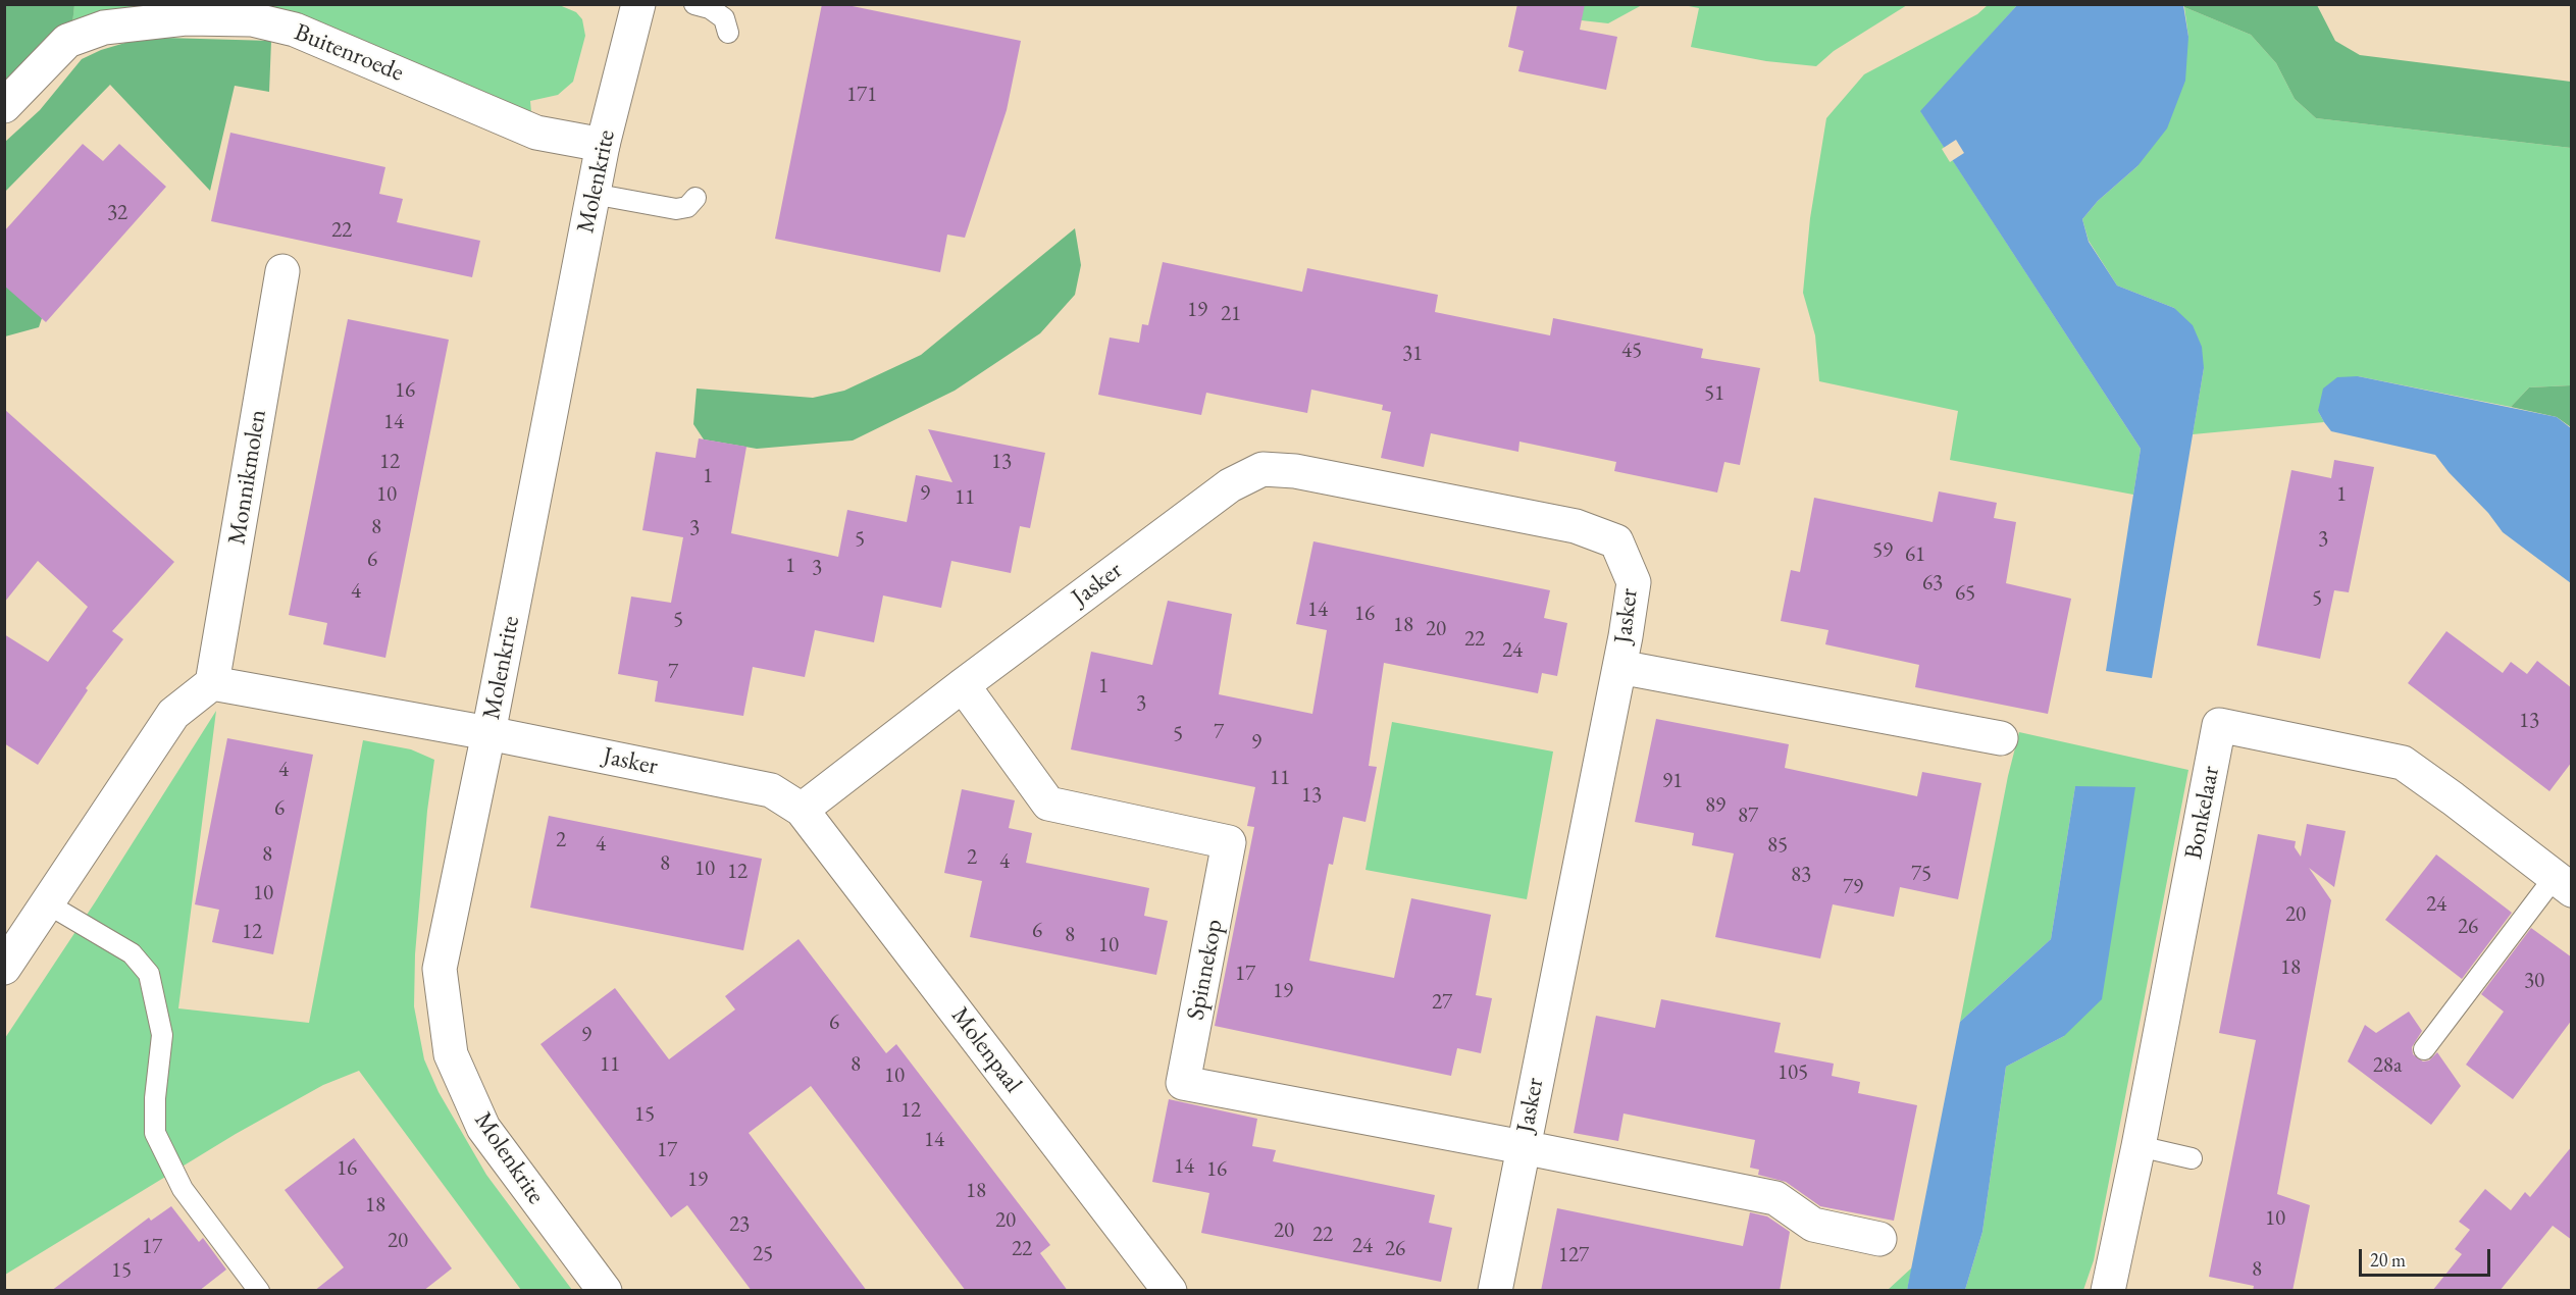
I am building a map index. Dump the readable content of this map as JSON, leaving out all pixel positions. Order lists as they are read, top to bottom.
{
  "streets": {
    "street": [
      "Buitenroede",
      "Molenkrite",
      "Monnikmolen",
      "Jasker",
      "Bonkelaar",
      "Spinnekop",
      "Molenpaal"
    ]
  },
  "crossings": [
    ["Buitenroede", "Molenkrite"],
    ["Molenkrite", "Jasker"],
    ["Jasker", "Spinnekop"],
    ["Jasker", "Molenpaal"]
  ],
  "house_numbers": [
    "171",
    "32",
    "22",
    "19",
    "21",
    "45",
    "31",
    "16",
    "51",
    "14",
    "12",
    "13",
    "1",
    "9",
    "10",
    "1",
    "11",
    "8",
    "3",
    "5",
    "3",
    "59",
    "61",
    "6",
    "1",
    "3",
    "63",
    "4",
    "65",
    "5",
    "14",
    "16",
    "5",
    "18",
    "20",
    "22",
    "24",
    "7",
    "1",
    "3",
    "13",
    "7",
    "5",
    "9",
    "4",
    "11",
    "91",
    "13",
    "89",
    "6",
    "87",
    "2",
    "4",
    "85",
    "8",
    "2",
    "4",
    "8",
    "10",
    "12",
    "75",
    "83",
    "79",
    "10",
    "24",
    "20",
    "26",
    "6",
    "12",
    "8",
    "10",
    "18",
    "17",
    "30",
    "19",
    "27",
    "6",
    "9",
    "11",
    "8",
    "28a",
    "105",
    "10",
    "12",
    "15",
    "14",
    "17",
    "14",
    "16",
    "16",
    "19",
    "18",
    "18",
    "10",
    "20",
    "23",
    "20",
    "22",
    "20",
    "24",
    "17",
    "22",
    "26",
    "25",
    "127",
    "8",
    "15"
  ],
  "scale_bar": "20 m"
}
